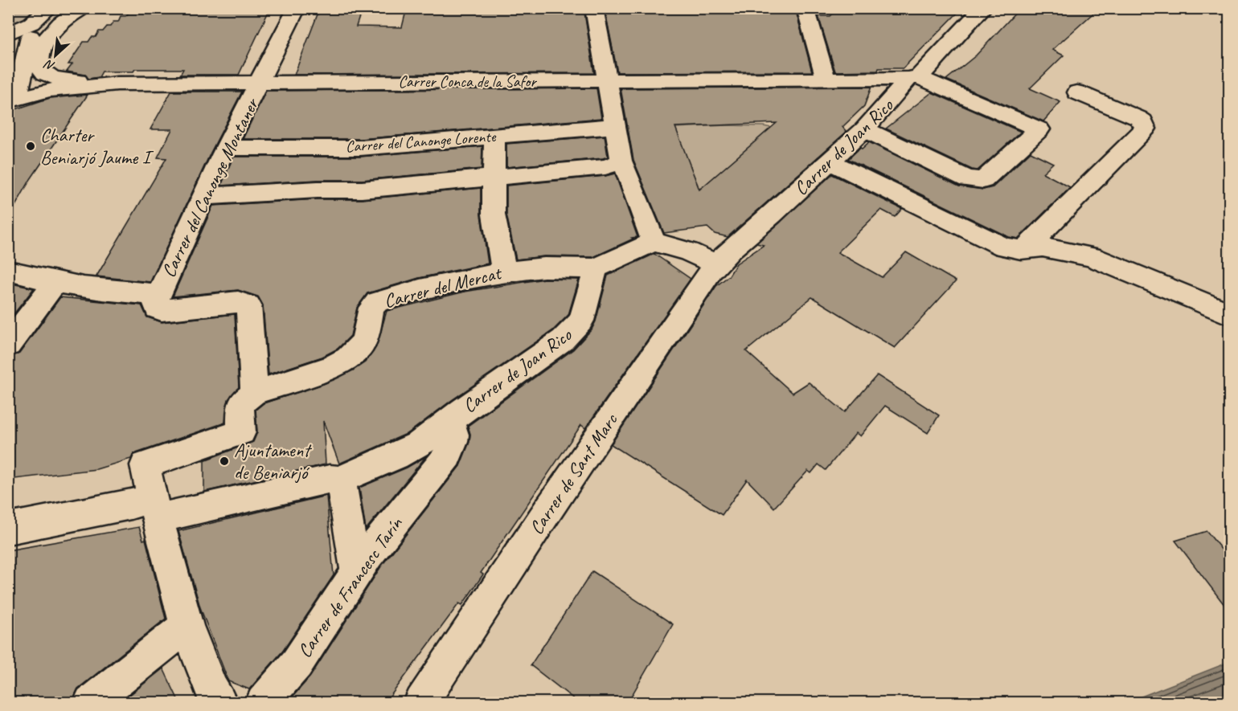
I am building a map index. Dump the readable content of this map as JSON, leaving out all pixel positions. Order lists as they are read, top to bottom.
{
  "streets": {
    "street": [
      "Carrer Conca de la Safor",
      "Carrer del Canonge Lorente",
      "Carrer de Joan Rico",
      "Carrer del Canonge Montaner",
      "Carrer del Mercat",
      "Carrer de Sant Marc",
      "Carrer de Francesc Tarín"
    ]
  },
  "crossings": [
    ["Carrer Conca de la Safor", "Carrer de Joan Rico"],
    ["Carrer Conca de la Safor", "Carrer del Canonge Montaner"],
    ["Carrer del Canonge Lorente", "Carrer del Canonge Montaner"],
    ["Carrer de Joan Rico", "Carrer del Mercat"],
    ["Carrer de Joan Rico", "Carrer de Sant Marc"],
    ["Carrer de Joan Rico", "Carrer de Francesc Tarín"]
  ],
  "places": ["Charter Beniarjó Jaume I", "Ajuntament de Beniarjó"],
  "north": "bottom left"
}
